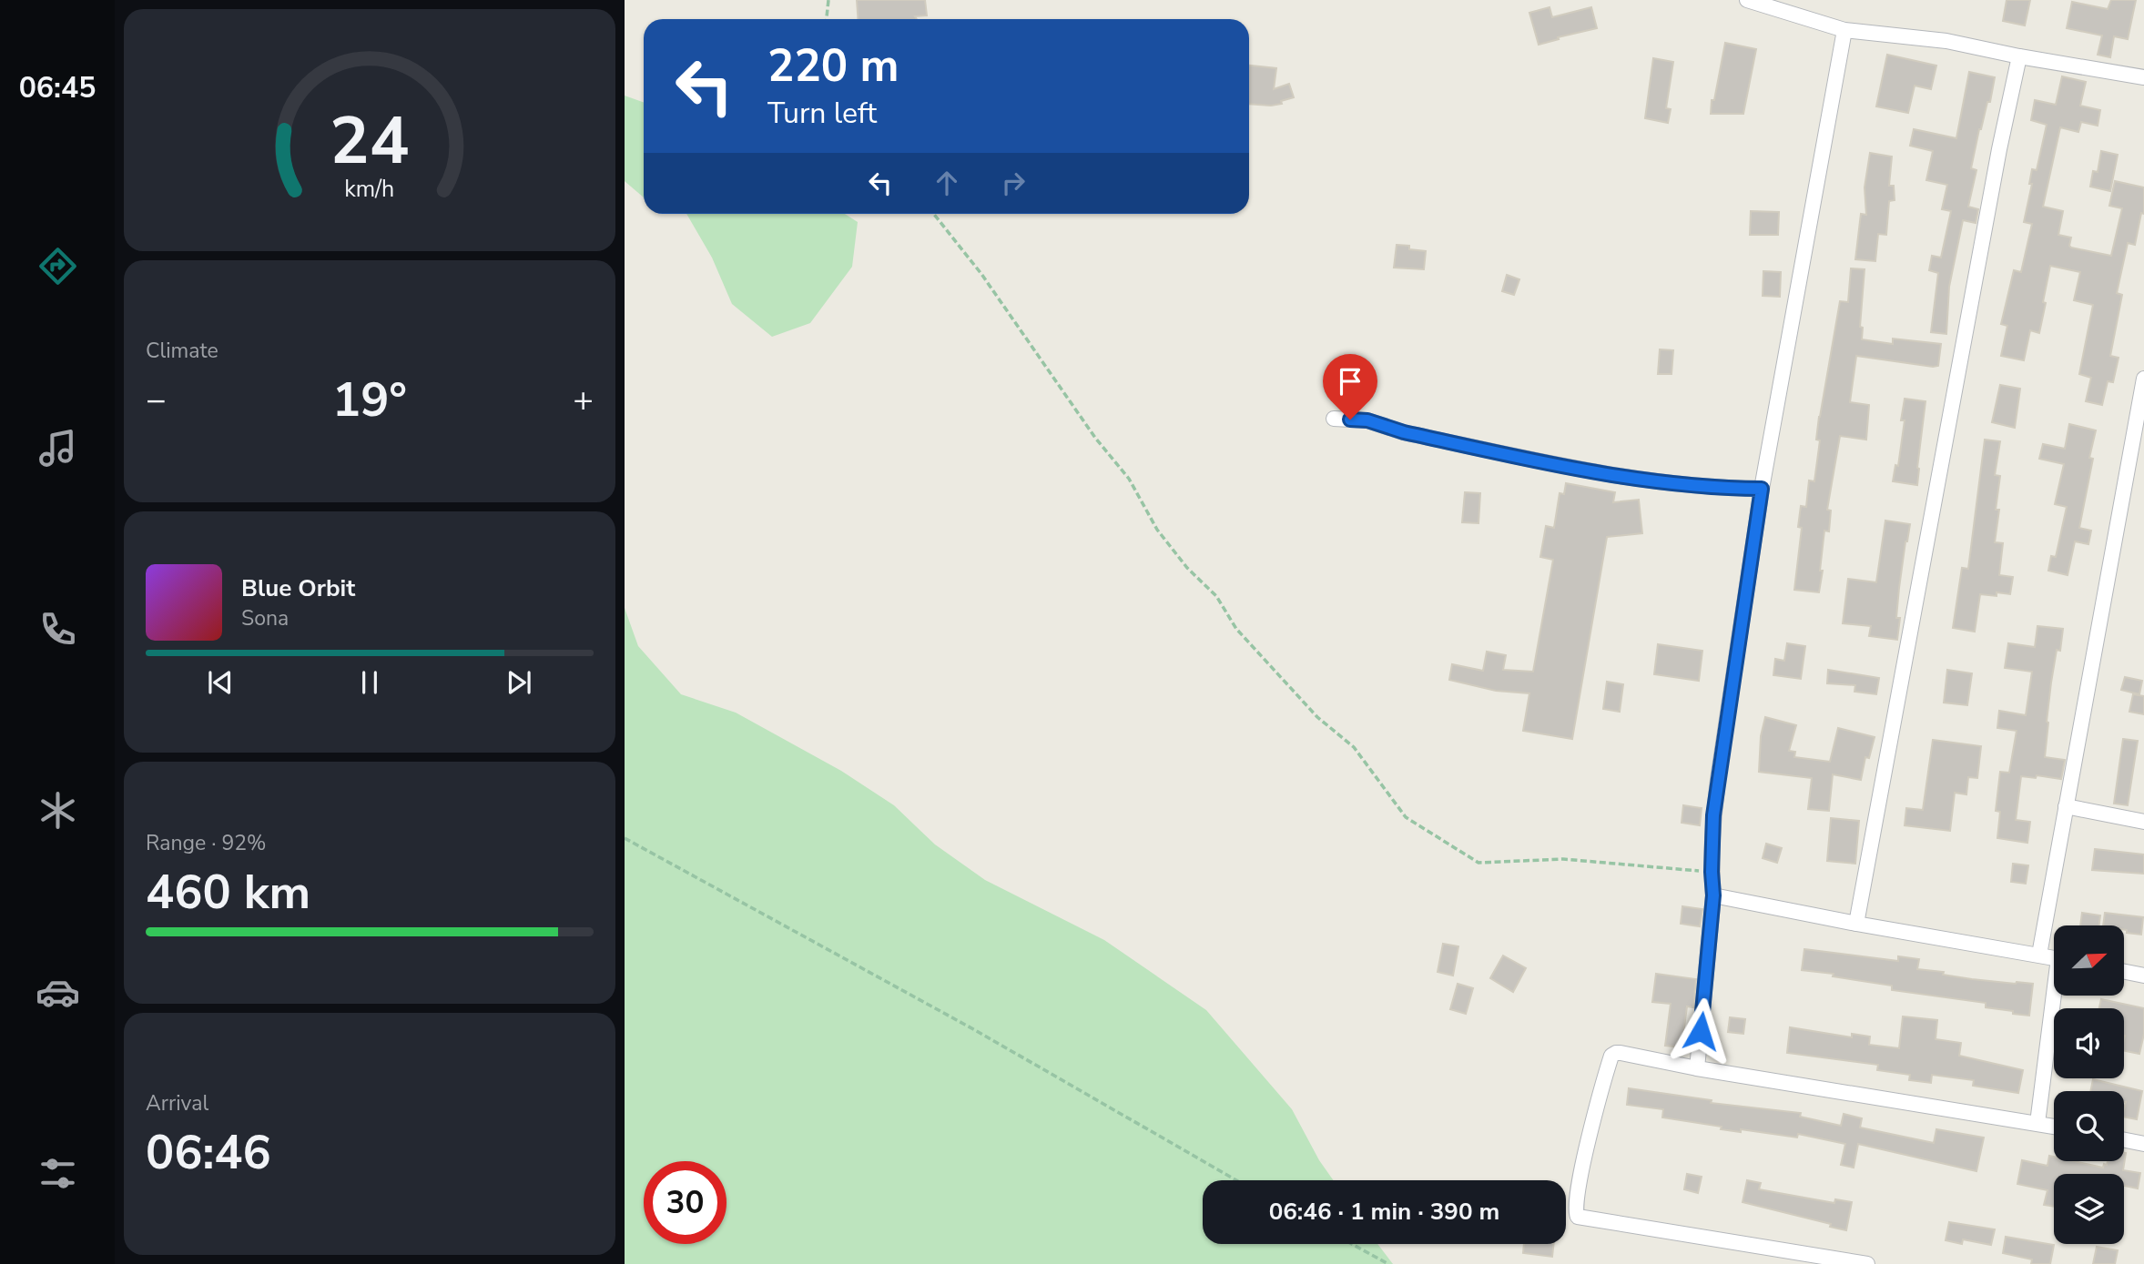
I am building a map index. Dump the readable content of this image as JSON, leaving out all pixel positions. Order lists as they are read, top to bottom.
{
  "north": "top right",
  "page": {
    "tabs": "06:45",
    "turn": ["220 m", "Turn left"],
    "tile": [
      "Climate",
      ["Range · 92%", "460 km"],
      ["Arrival", "06:46"]
    ],
    "heat": ["−", "19°", "+"],
    "song": ["Blue Orbit", "Sona"],
    "limit": "30",
    "trip": "06:46 · 1 min · 390 m",
    "gauge": ["24", "km/h"]
  }
}
